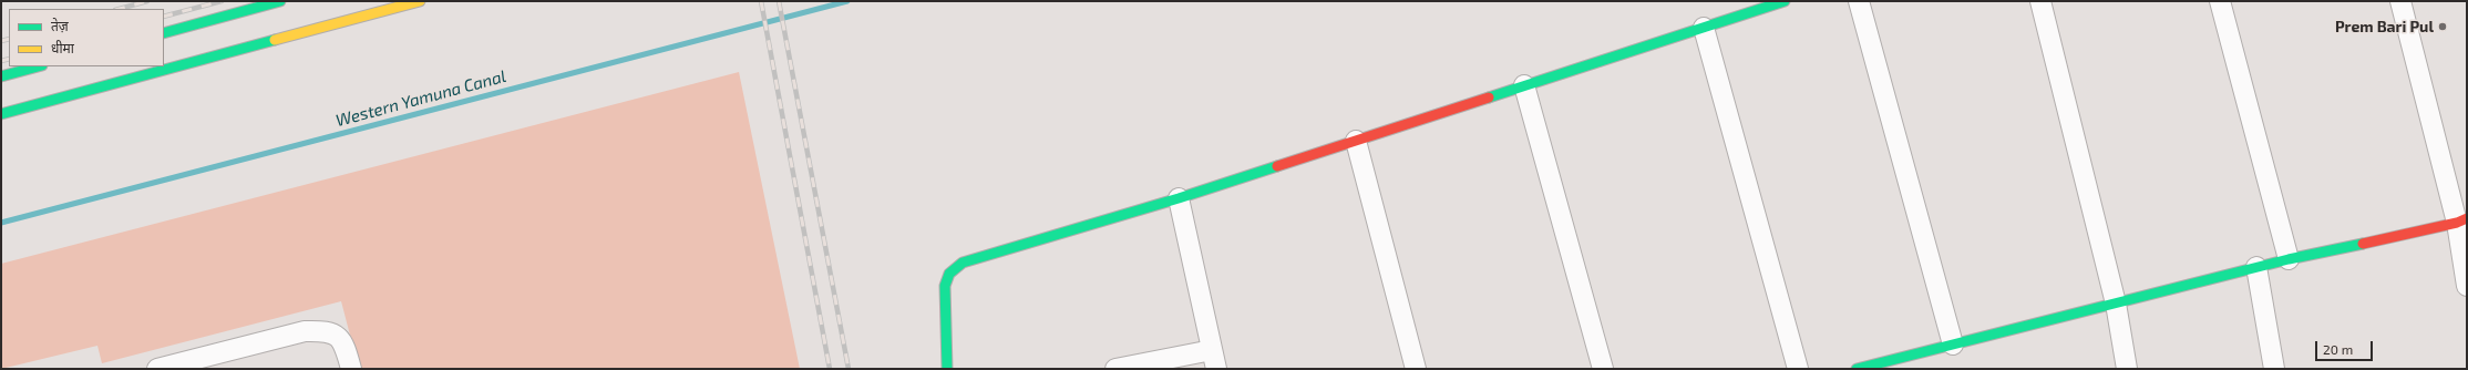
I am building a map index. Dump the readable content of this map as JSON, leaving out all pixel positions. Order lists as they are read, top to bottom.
{
  "water": ["Western Yamuna Canal"],
  "places": ["Prem Bari Pul"],
  "legend": ["तेज़", "धीमा"],
  "scale_bar": "20 m"
}
